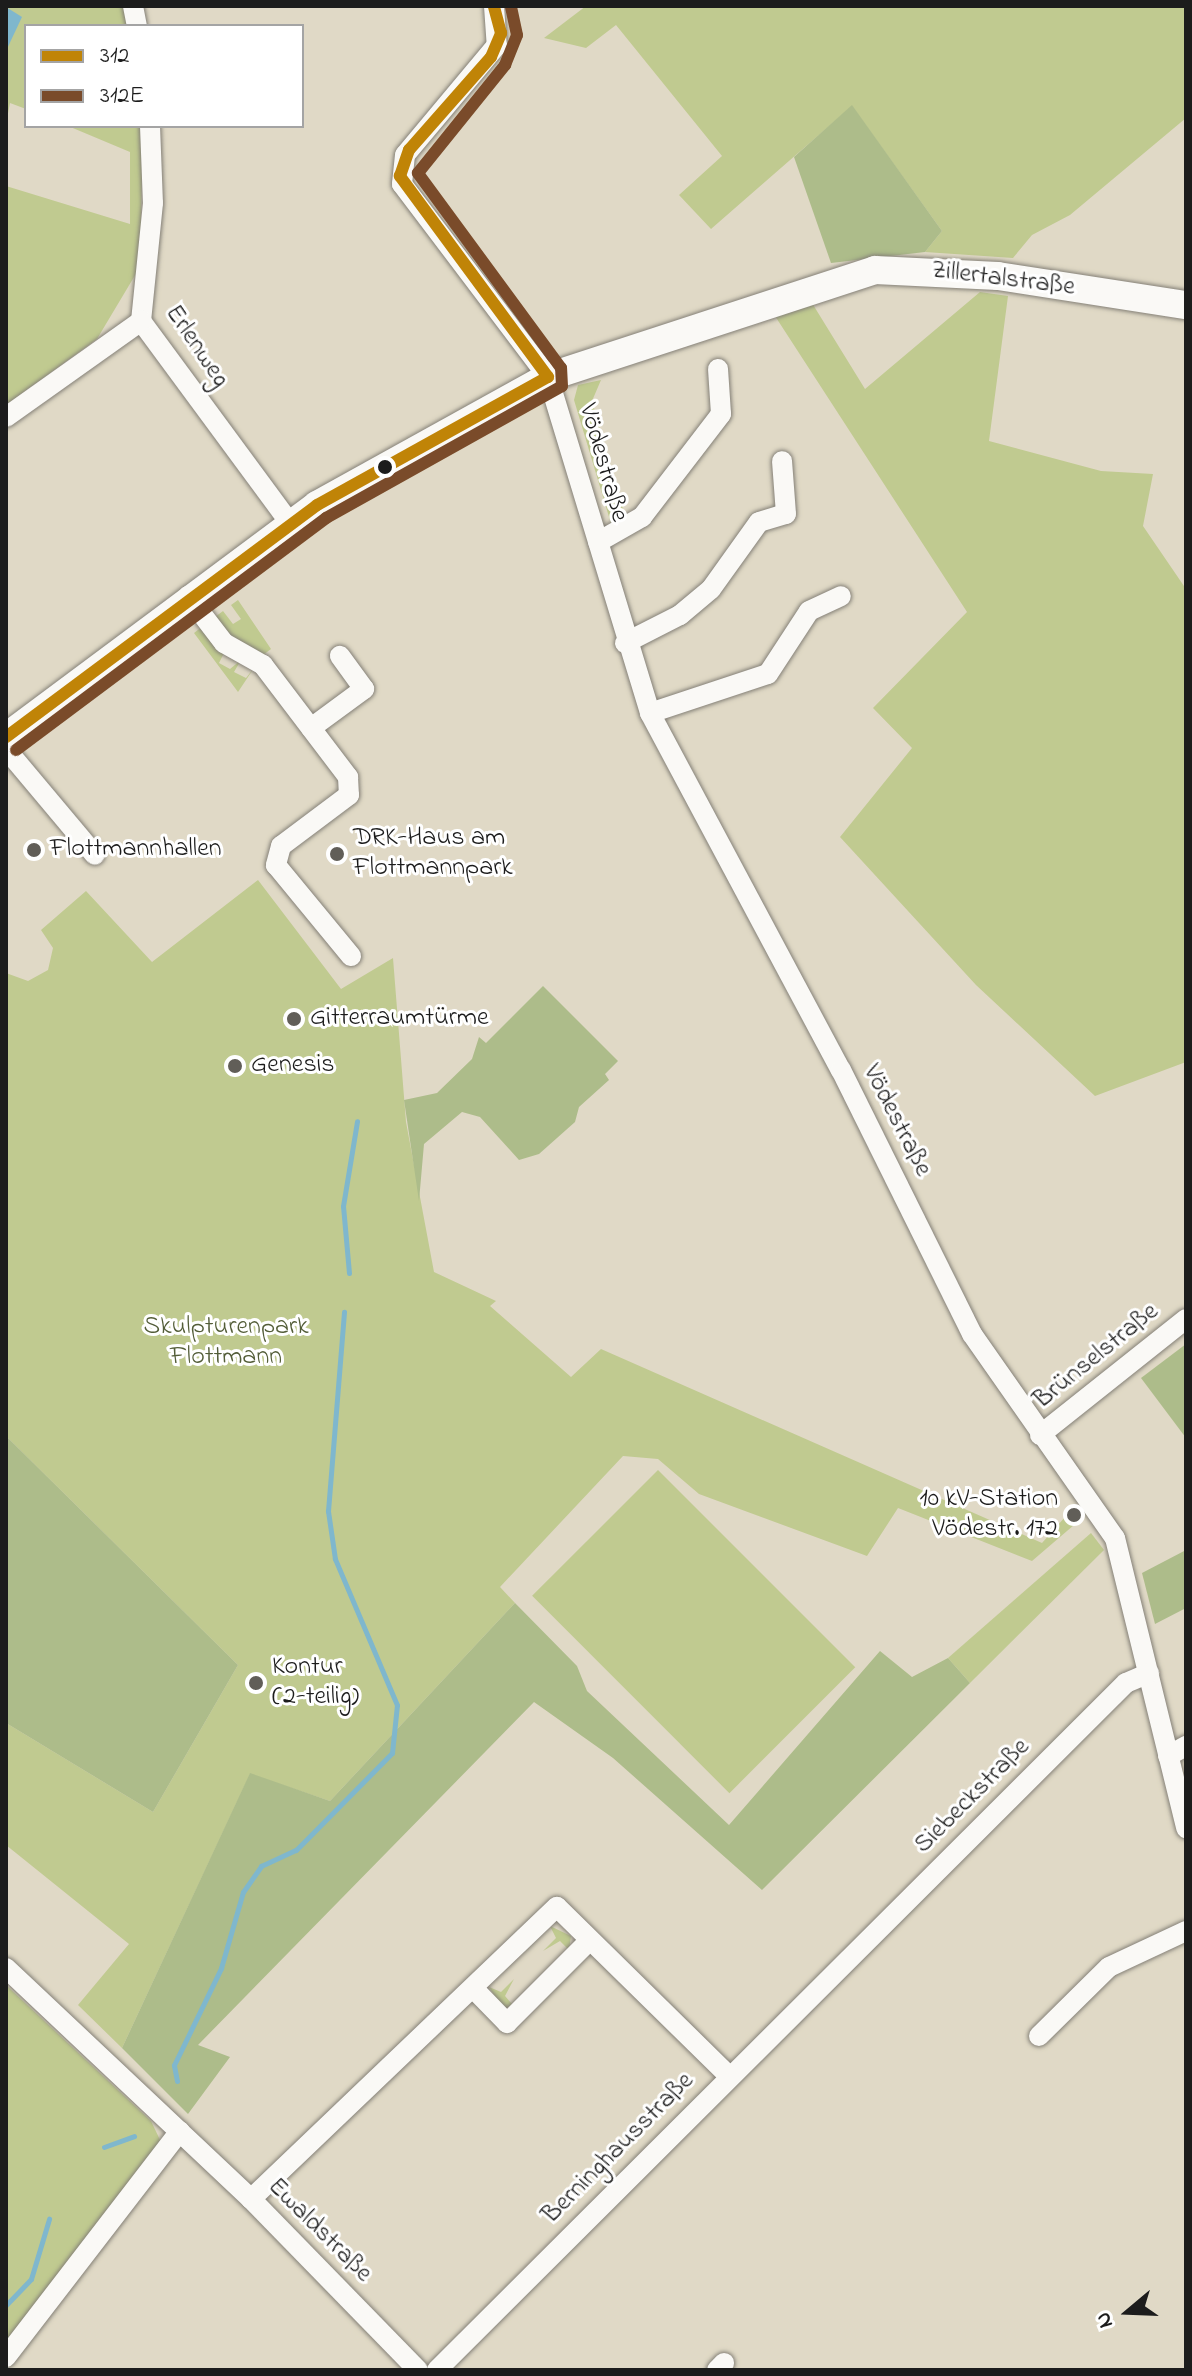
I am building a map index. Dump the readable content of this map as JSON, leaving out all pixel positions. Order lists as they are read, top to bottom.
{
  "streets": {
    "street": [
      "Zillertalstraße",
      "Erlenweg",
      "Vödestraße",
      "Brünselstraße",
      "Siebeckstraße",
      "Berninghausstraße",
      "Ewaldstraße"
    ]
  },
  "crossings": [
    ["Zillertalstraße", "Erlenweg"],
    ["Zillertalstraße", "Vödestraße"],
    ["Vödestraße", "Brünselstraße"],
    ["Vödestraße", "Siebeckstraße"],
    ["Siebeckstraße", "Berninghausstraße"]
  ],
  "parks": ["Skulpturenpark Flottmann"],
  "places": [
    "Flottmannhallen",
    "DRK-Haus am Flottmannpark",
    "Gitterraumtürme",
    "Genesis",
    "10 kV-Station Vödestr. 172",
    "Kontur (2-teilig)"
  ],
  "lines": ["transit line 312", "transit line 312E"],
  "legend": ["312", "312E"],
  "north": "left"
}
